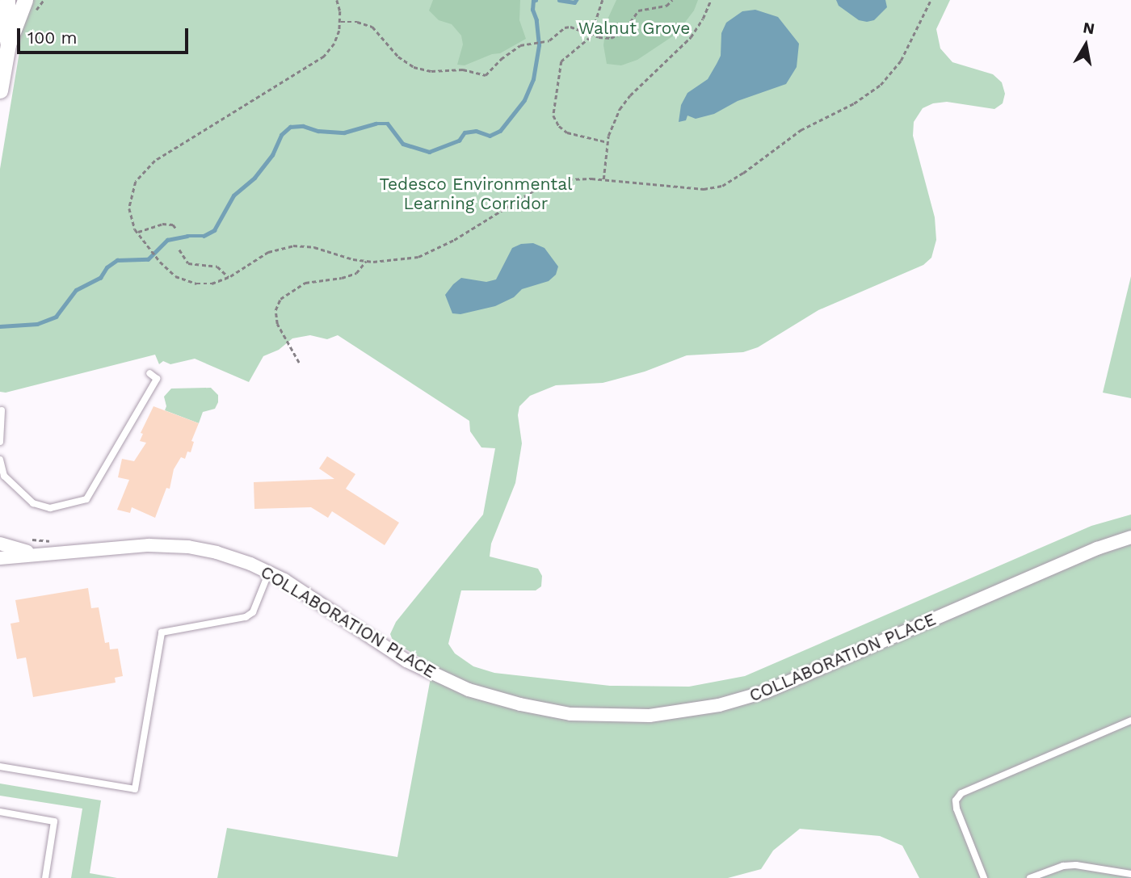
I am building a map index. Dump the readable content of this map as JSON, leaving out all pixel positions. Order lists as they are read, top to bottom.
{
  "streets": {
    "street": ["COLLABORATION PLACE"]
  },
  "parks": ["Walnut Grove", "Tedesco Environmental Learning Corridor"],
  "scale_bar": "100 m",
  "north": "top"
}
